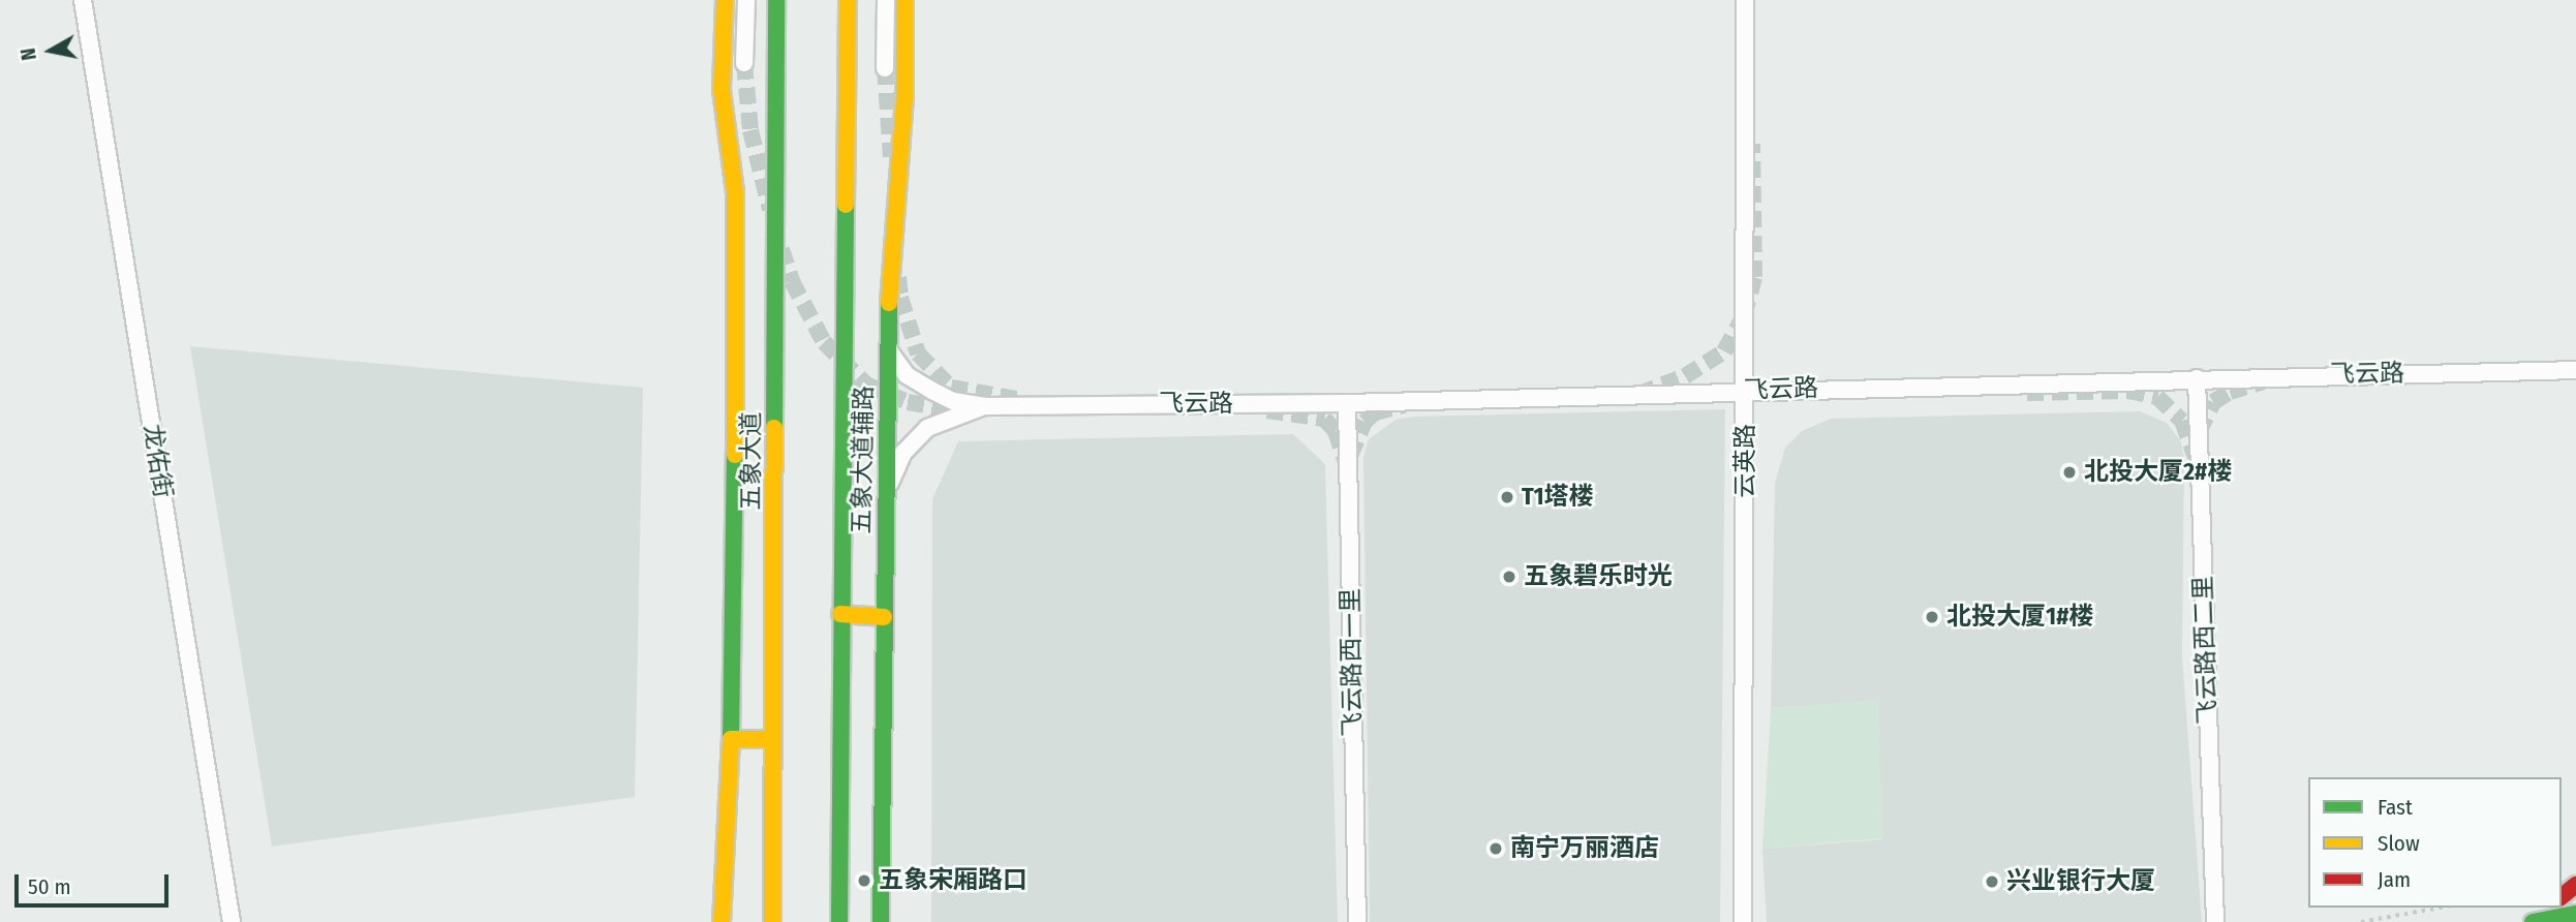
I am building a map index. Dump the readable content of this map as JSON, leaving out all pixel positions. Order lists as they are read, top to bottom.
{
  "streets": {
    "main road": ["五象大道辅路", "五象大道"],
    "street": [
      "飞云路",
      "龙佑街",
      "云英路",
      "飞云路西二里",
      "飞云路西一里"
    ]
  },
  "crossings": [
    ["飞云路", "五象大道辅路"],
    ["飞云路", "云英路"],
    ["飞云路", "飞云路西二里"],
    ["飞云路", "飞云路西一里"]
  ],
  "places": [
    "北投大厦2#楼",
    "T1塔楼",
    "五象碧乐时光",
    "北投大厦1#楼",
    "南宁万丽酒店",
    "五象宋厢路口",
    "兴业银行大厦"
  ],
  "legend": ["Fast", "Slow", "Jam"],
  "scale_bar": "50 m",
  "north": "left"
}
